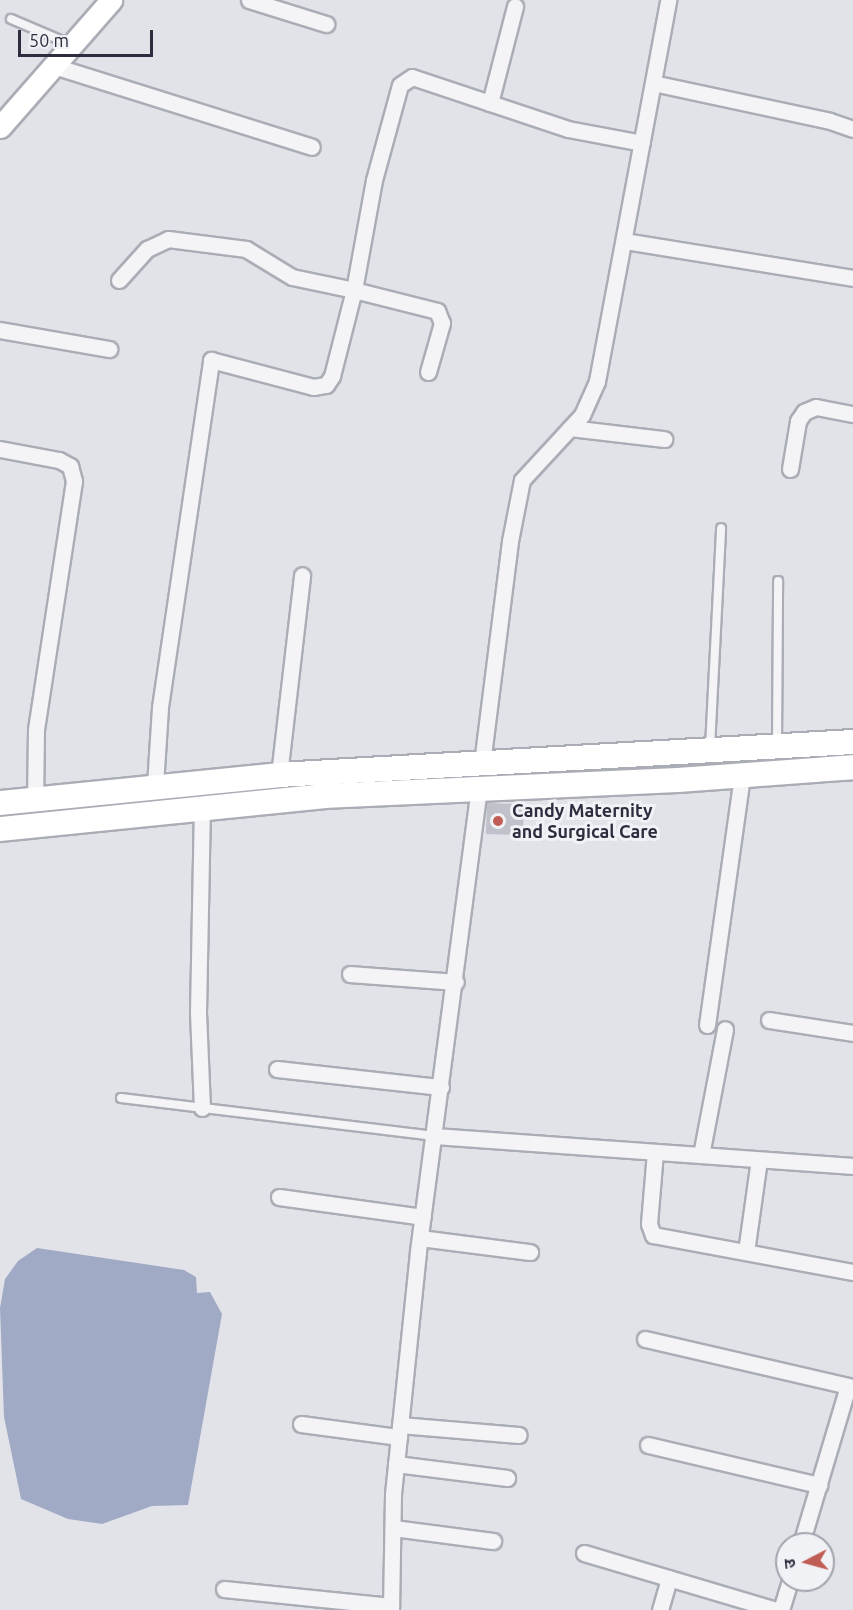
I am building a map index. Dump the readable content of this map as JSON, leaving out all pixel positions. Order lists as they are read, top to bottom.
{
  "places": ["Candy Maternity and Surgical Care"],
  "scale_bar": "50 m",
  "north": "left"
}
